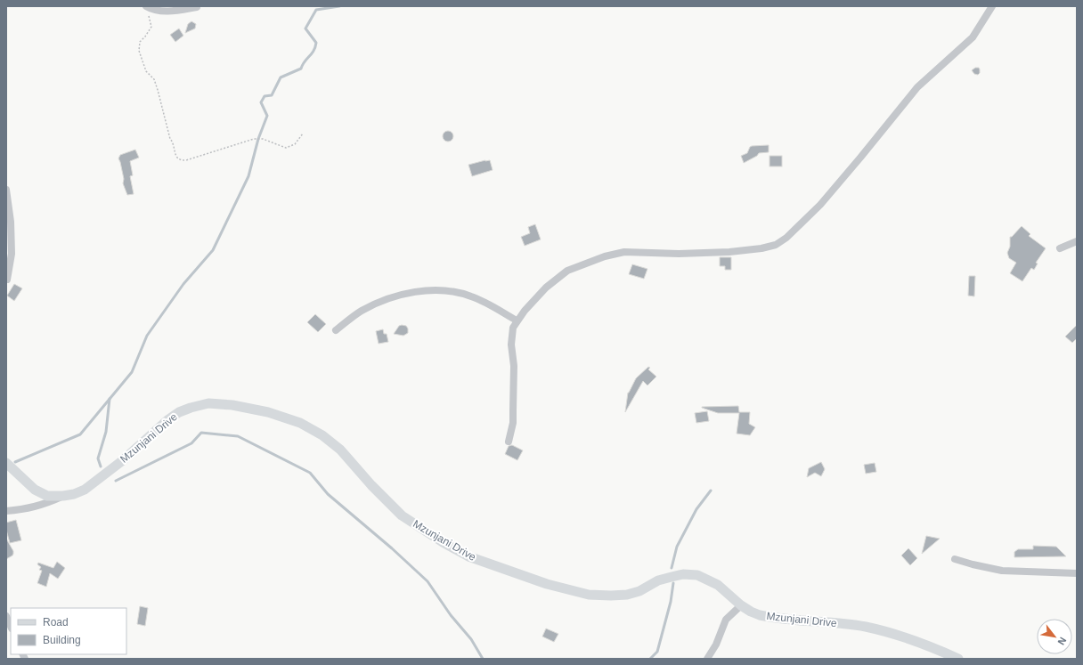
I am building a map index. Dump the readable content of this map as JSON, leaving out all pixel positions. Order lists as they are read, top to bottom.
{
  "streets": {
    "main road": ["Mzunjani Drive"]
  },
  "legend": ["Road", "Building"],
  "north": "bottom right"
}
